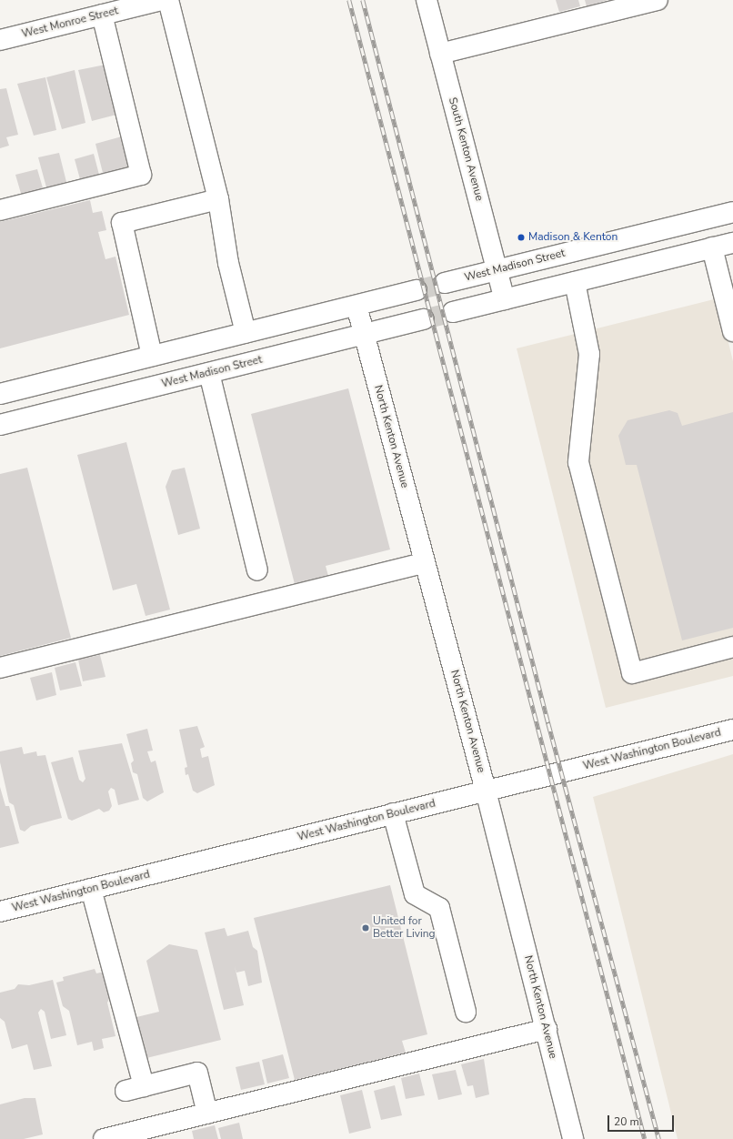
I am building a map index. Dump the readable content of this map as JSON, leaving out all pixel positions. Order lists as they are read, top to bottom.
{
  "streets": {
    "street": [
      "West Monroe Street",
      "South Kenton Avenue",
      "West Madison Street",
      "North Kenton Avenue",
      "West Washington Boulevard"
    ]
  },
  "crossings": [
    ["South Kenton Avenue", "West Madison Street"],
    ["West Madison Street", "North Kenton Avenue"],
    ["North Kenton Avenue", "West Washington Boulevard"]
  ],
  "places": ["Madison & Kenton", "United for Better Living"],
  "scale_bar": "20 m"
}
